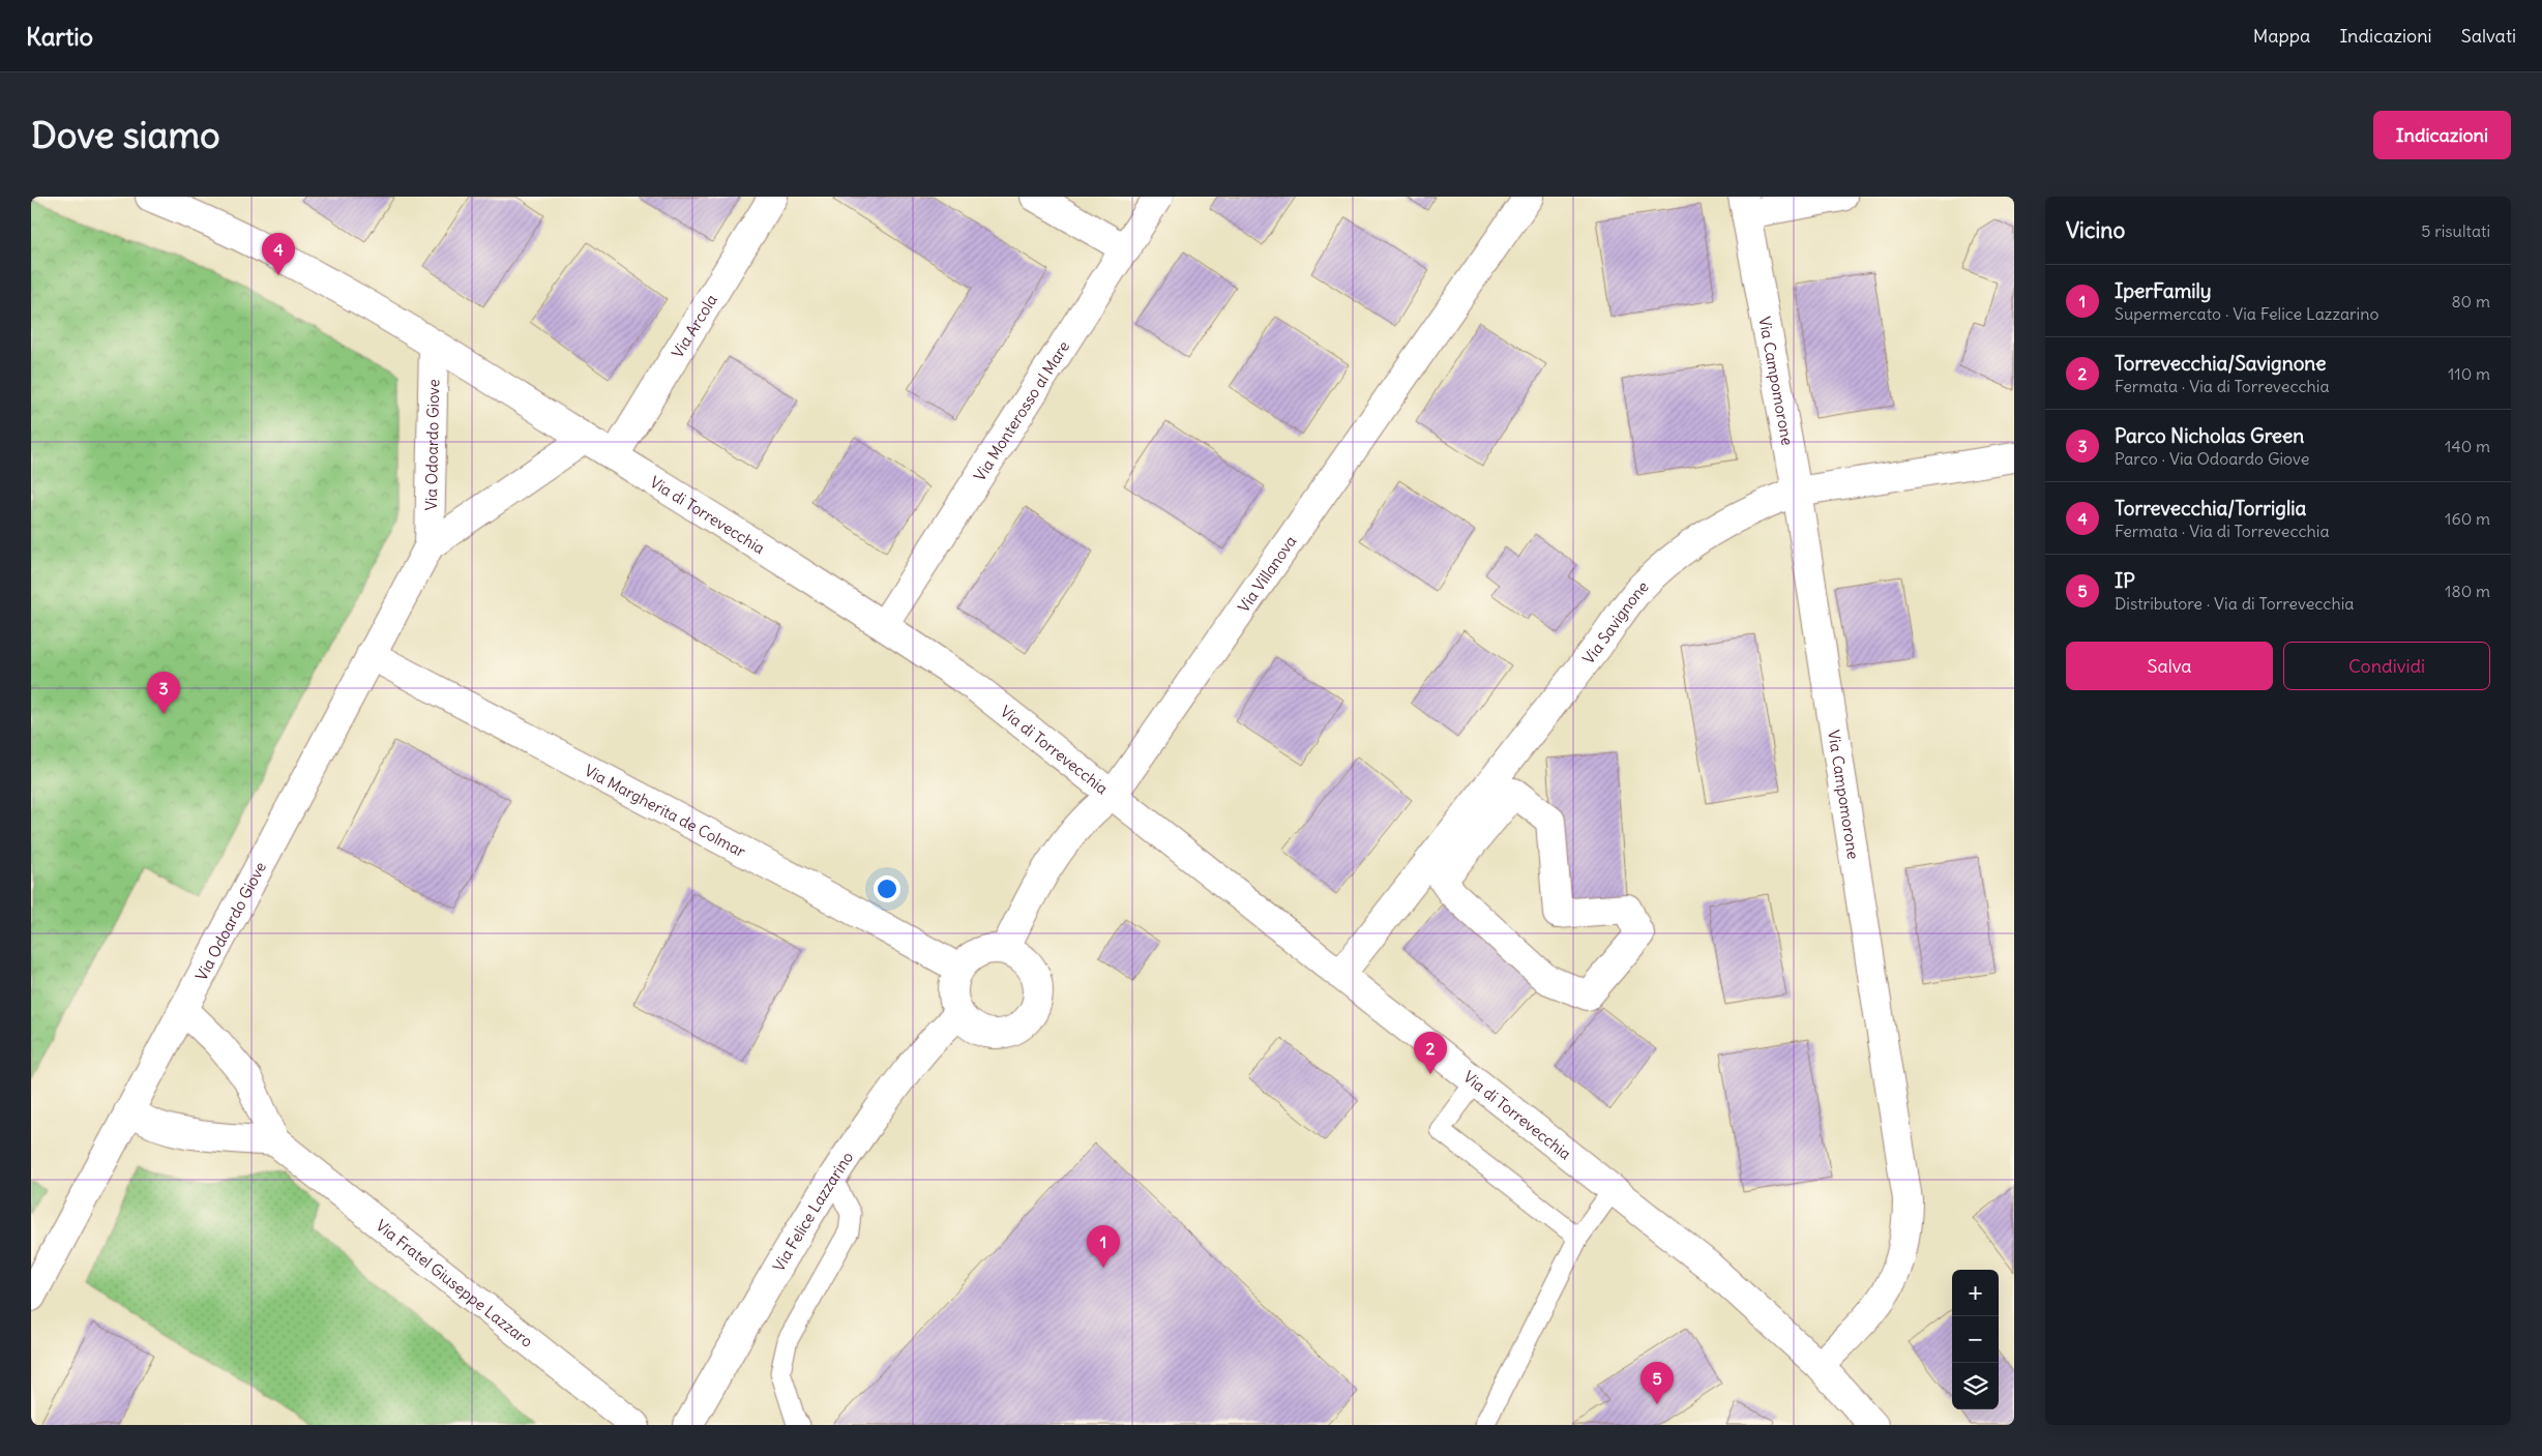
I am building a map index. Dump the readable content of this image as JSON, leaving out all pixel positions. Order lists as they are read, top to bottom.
{
  "streets": {
    "street": [
      "Via Arcola",
      "Via Campomorone",
      "Via Monterosso al Mare",
      "Via Odoardo Giove",
      "Via di Torrevecchia",
      "Via Villanova",
      "Via Savignone",
      "Via Margherita de Colmar",
      "Via Felice Lazzarino",
      "Via Fratel Giuseppe Lazzaro"
    ]
  },
  "crossings": [
    ["Via Arcola", "Via di Torrevecchia"],
    ["Via Campomorone", "Via di Torrevecchia"],
    ["Via Campomorone", "Via Savignone"],
    ["Via Monterosso al Mare", "Via di Torrevecchia"],
    ["Via Odoardo Giove", "Via di Torrevecchia"],
    ["Via Odoardo Giove", "Via Margherita de Colmar"],
    ["Via di Torrevecchia", "Via Villanova"],
    ["Via di Torrevecchia", "Via Savignone"],
    ["Via Villanova", "Via Margherita de Colmar"],
    ["Via Villanova", "Via Felice Lazzarino"],
    ["Via Margherita de Colmar", "Via Felice Lazzarino"]
  ],
  "page": {
    "header": "Kartio",
    "nav": ["Mappa", "Indicazioni", "Salvati"],
    "buttons": [
      "Indicazioni",
      ["Salva", "Condividi"]
    ],
    "title": "Dove siamo",
    "heading": ["Vicino", "5 risultati"],
    "pins": [
      "4",
      "3",
      "2",
      "1",
      "5"
    ],
    "list": [
      {
        "mark": "1",
        "name": "IperFamily",
        "note": "Supermercato · Via Felice Lazzarino",
        "value": "80 m"
      },
      {
        "mark": "2",
        "name": "Torrevecchia/Savignone",
        "note": "Fermata · Via di Torrevecchia",
        "value": "110 m"
      },
      {
        "mark": "3",
        "name": "Parco Nicholas Green",
        "note": "Parco · Via Odoardo Giove",
        "value": "140 m"
      },
      {
        "mark": "4",
        "name": "Torrevecchia/Torriglia",
        "note": "Fermata · Via di Torrevecchia",
        "value": "160 m"
      },
      {
        "mark": "5",
        "name": "IP",
        "note": "Distributore · Via di Torrevecchia",
        "value": "180 m"
      }
    ],
    "map_buttons": ["+", "−"]
  }
}
